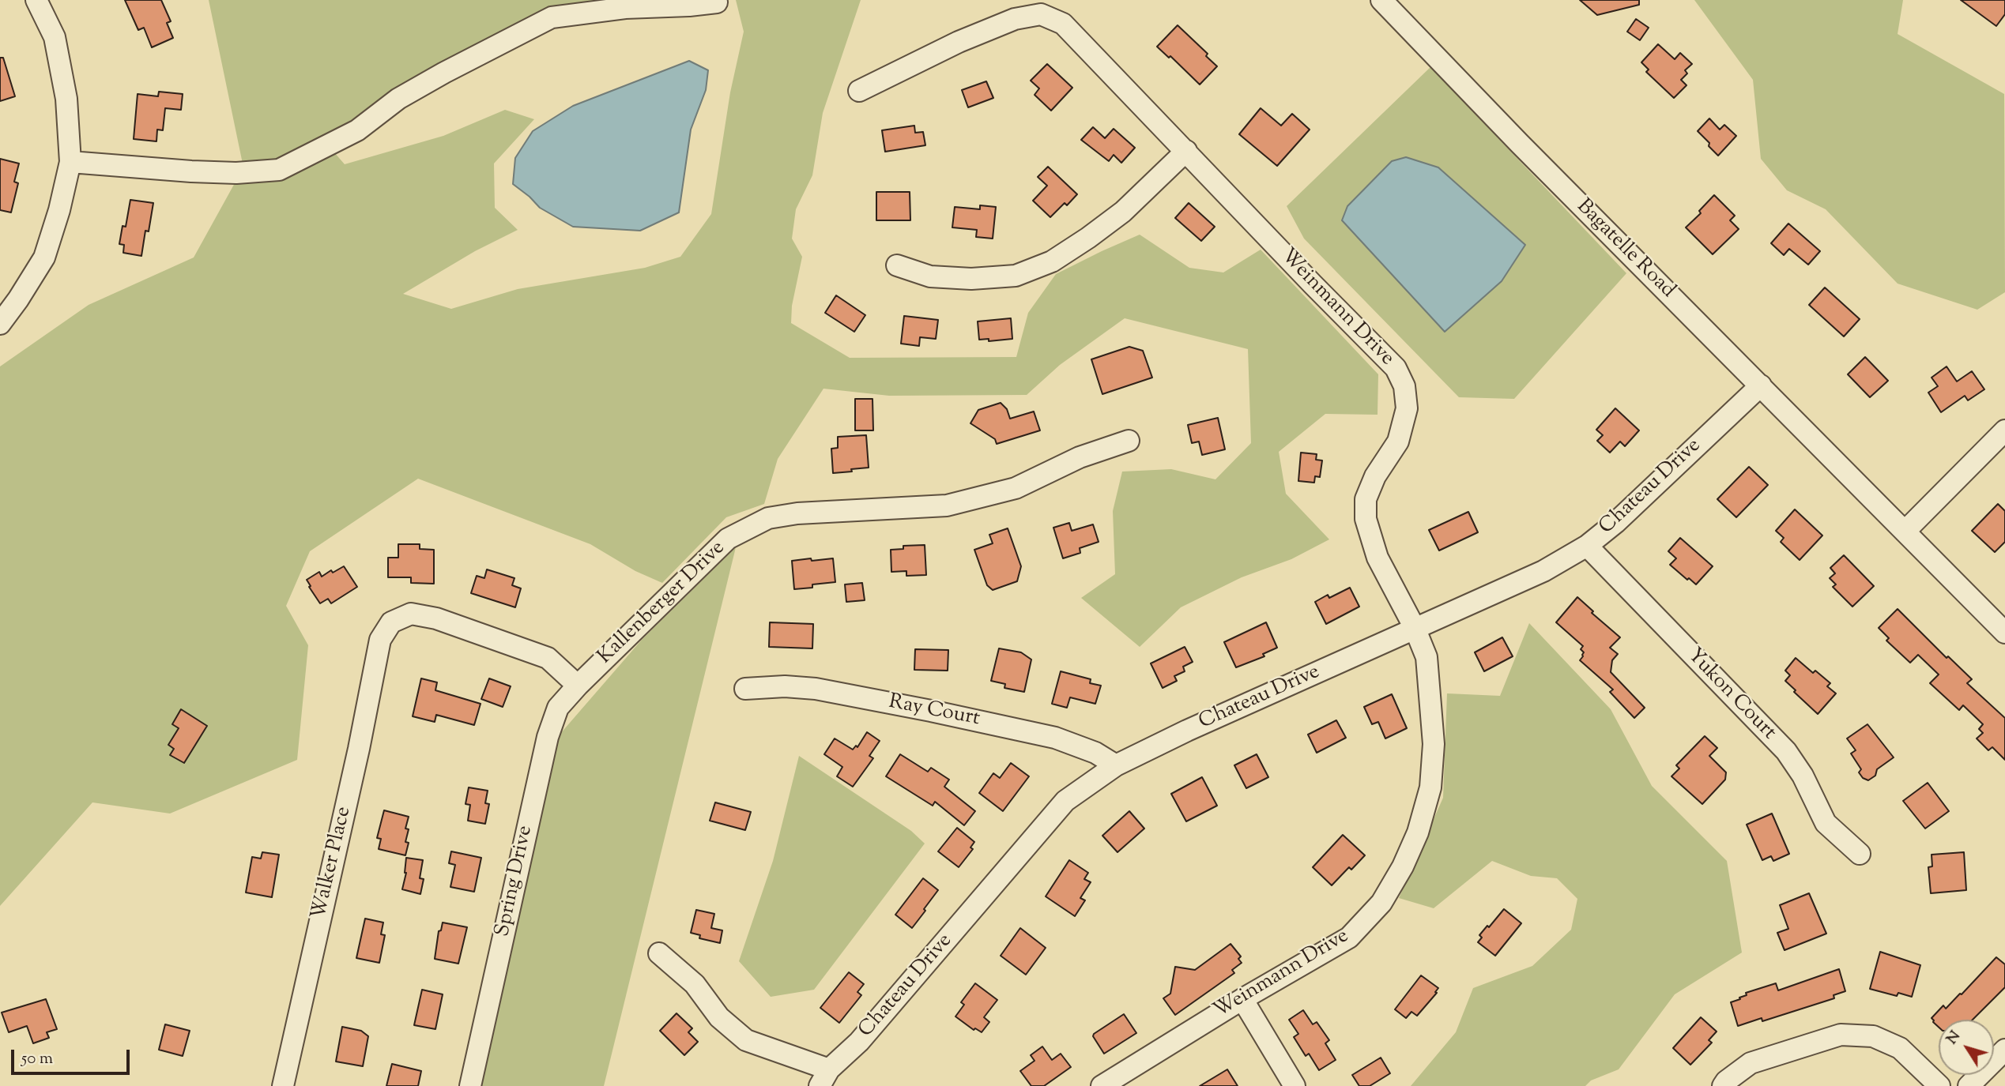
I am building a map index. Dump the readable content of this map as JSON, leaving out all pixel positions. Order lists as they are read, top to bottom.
{
  "streets": {
    "street": [
      "Bagatelle Road",
      "Weinmann Drive",
      "Chateau Drive",
      "Kallenberger Drive",
      "Yukon Court",
      "Ray Court",
      "Walker Place",
      "Spring Drive"
    ]
  },
  "crossings": [
    ["Bagatelle Road", "Chateau Drive"],
    ["Weinmann Drive", "Chateau Drive"],
    ["Chateau Drive", "Yukon Court"],
    ["Chateau Drive", "Ray Court"],
    ["Kallenberger Drive", "Walker Place"],
    ["Kallenberger Drive", "Spring Drive"],
    ["Walker Place", "Spring Drive"]
  ],
  "scale_bar": "50 m",
  "north": "top left"
}
